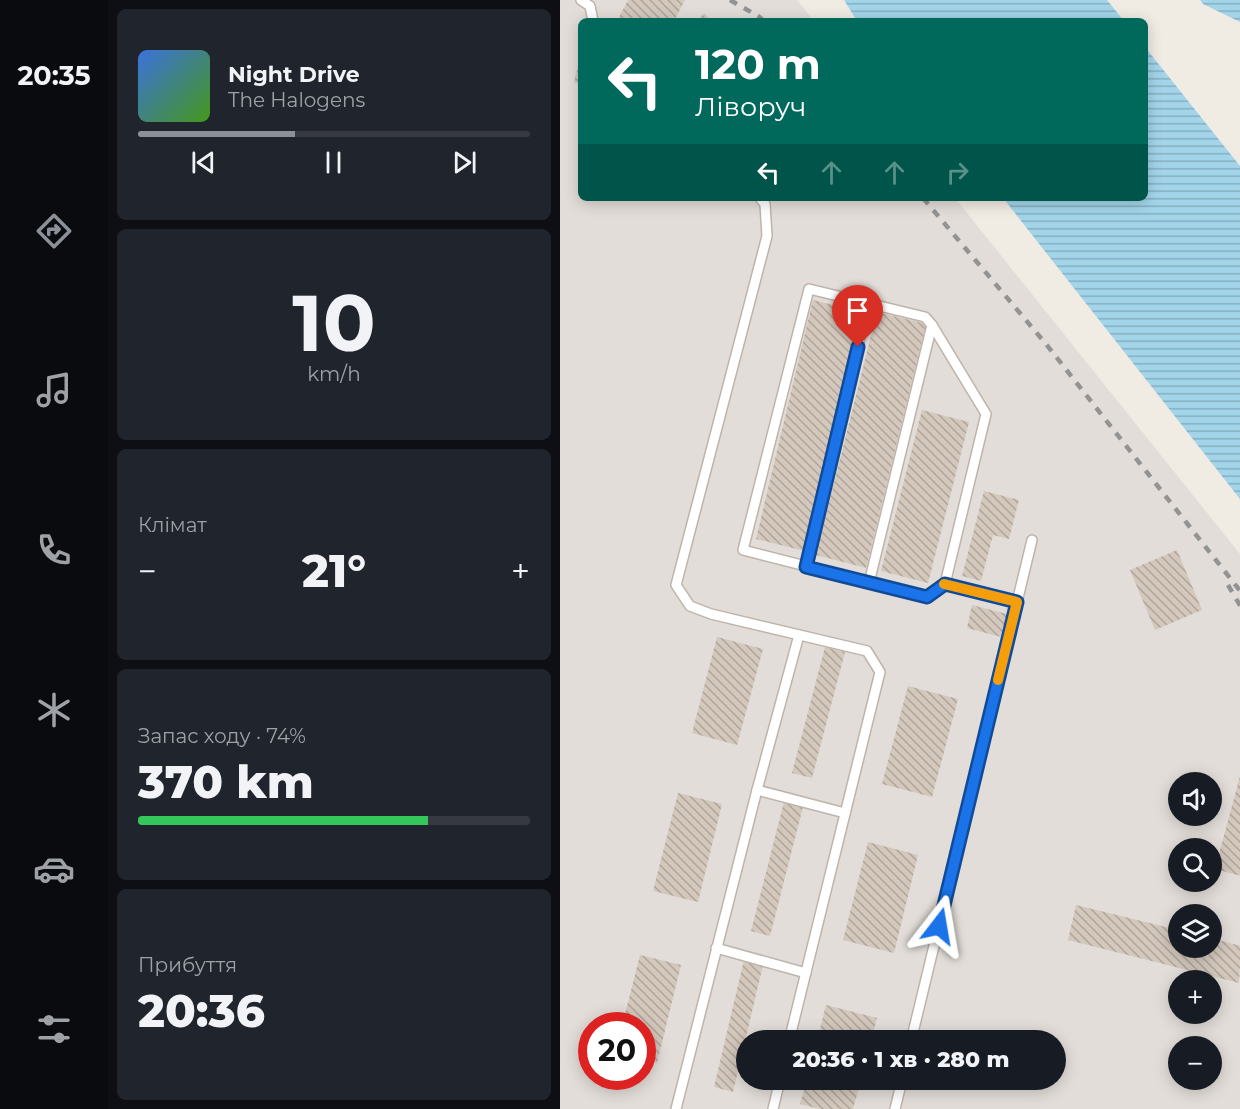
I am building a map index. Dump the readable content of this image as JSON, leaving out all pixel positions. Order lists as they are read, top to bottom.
{
  "page": {
    "tabs": "20:35",
    "turn": ["120 m", "Ліворуч"],
    "song": ["Night Drive", "The Halogens"],
    "tile": [
      ["10", "km/h"],
      "Клімат",
      ["Запас ходу · 74%", "370 km"],
      ["Прибуття", "20:36"]
    ],
    "heat": ["−", "21°", "+"],
    "map_buttons": ["+", "−"],
    "limit": "20",
    "trip": "20:36 · 1 хв · 280 m"
  }
}
